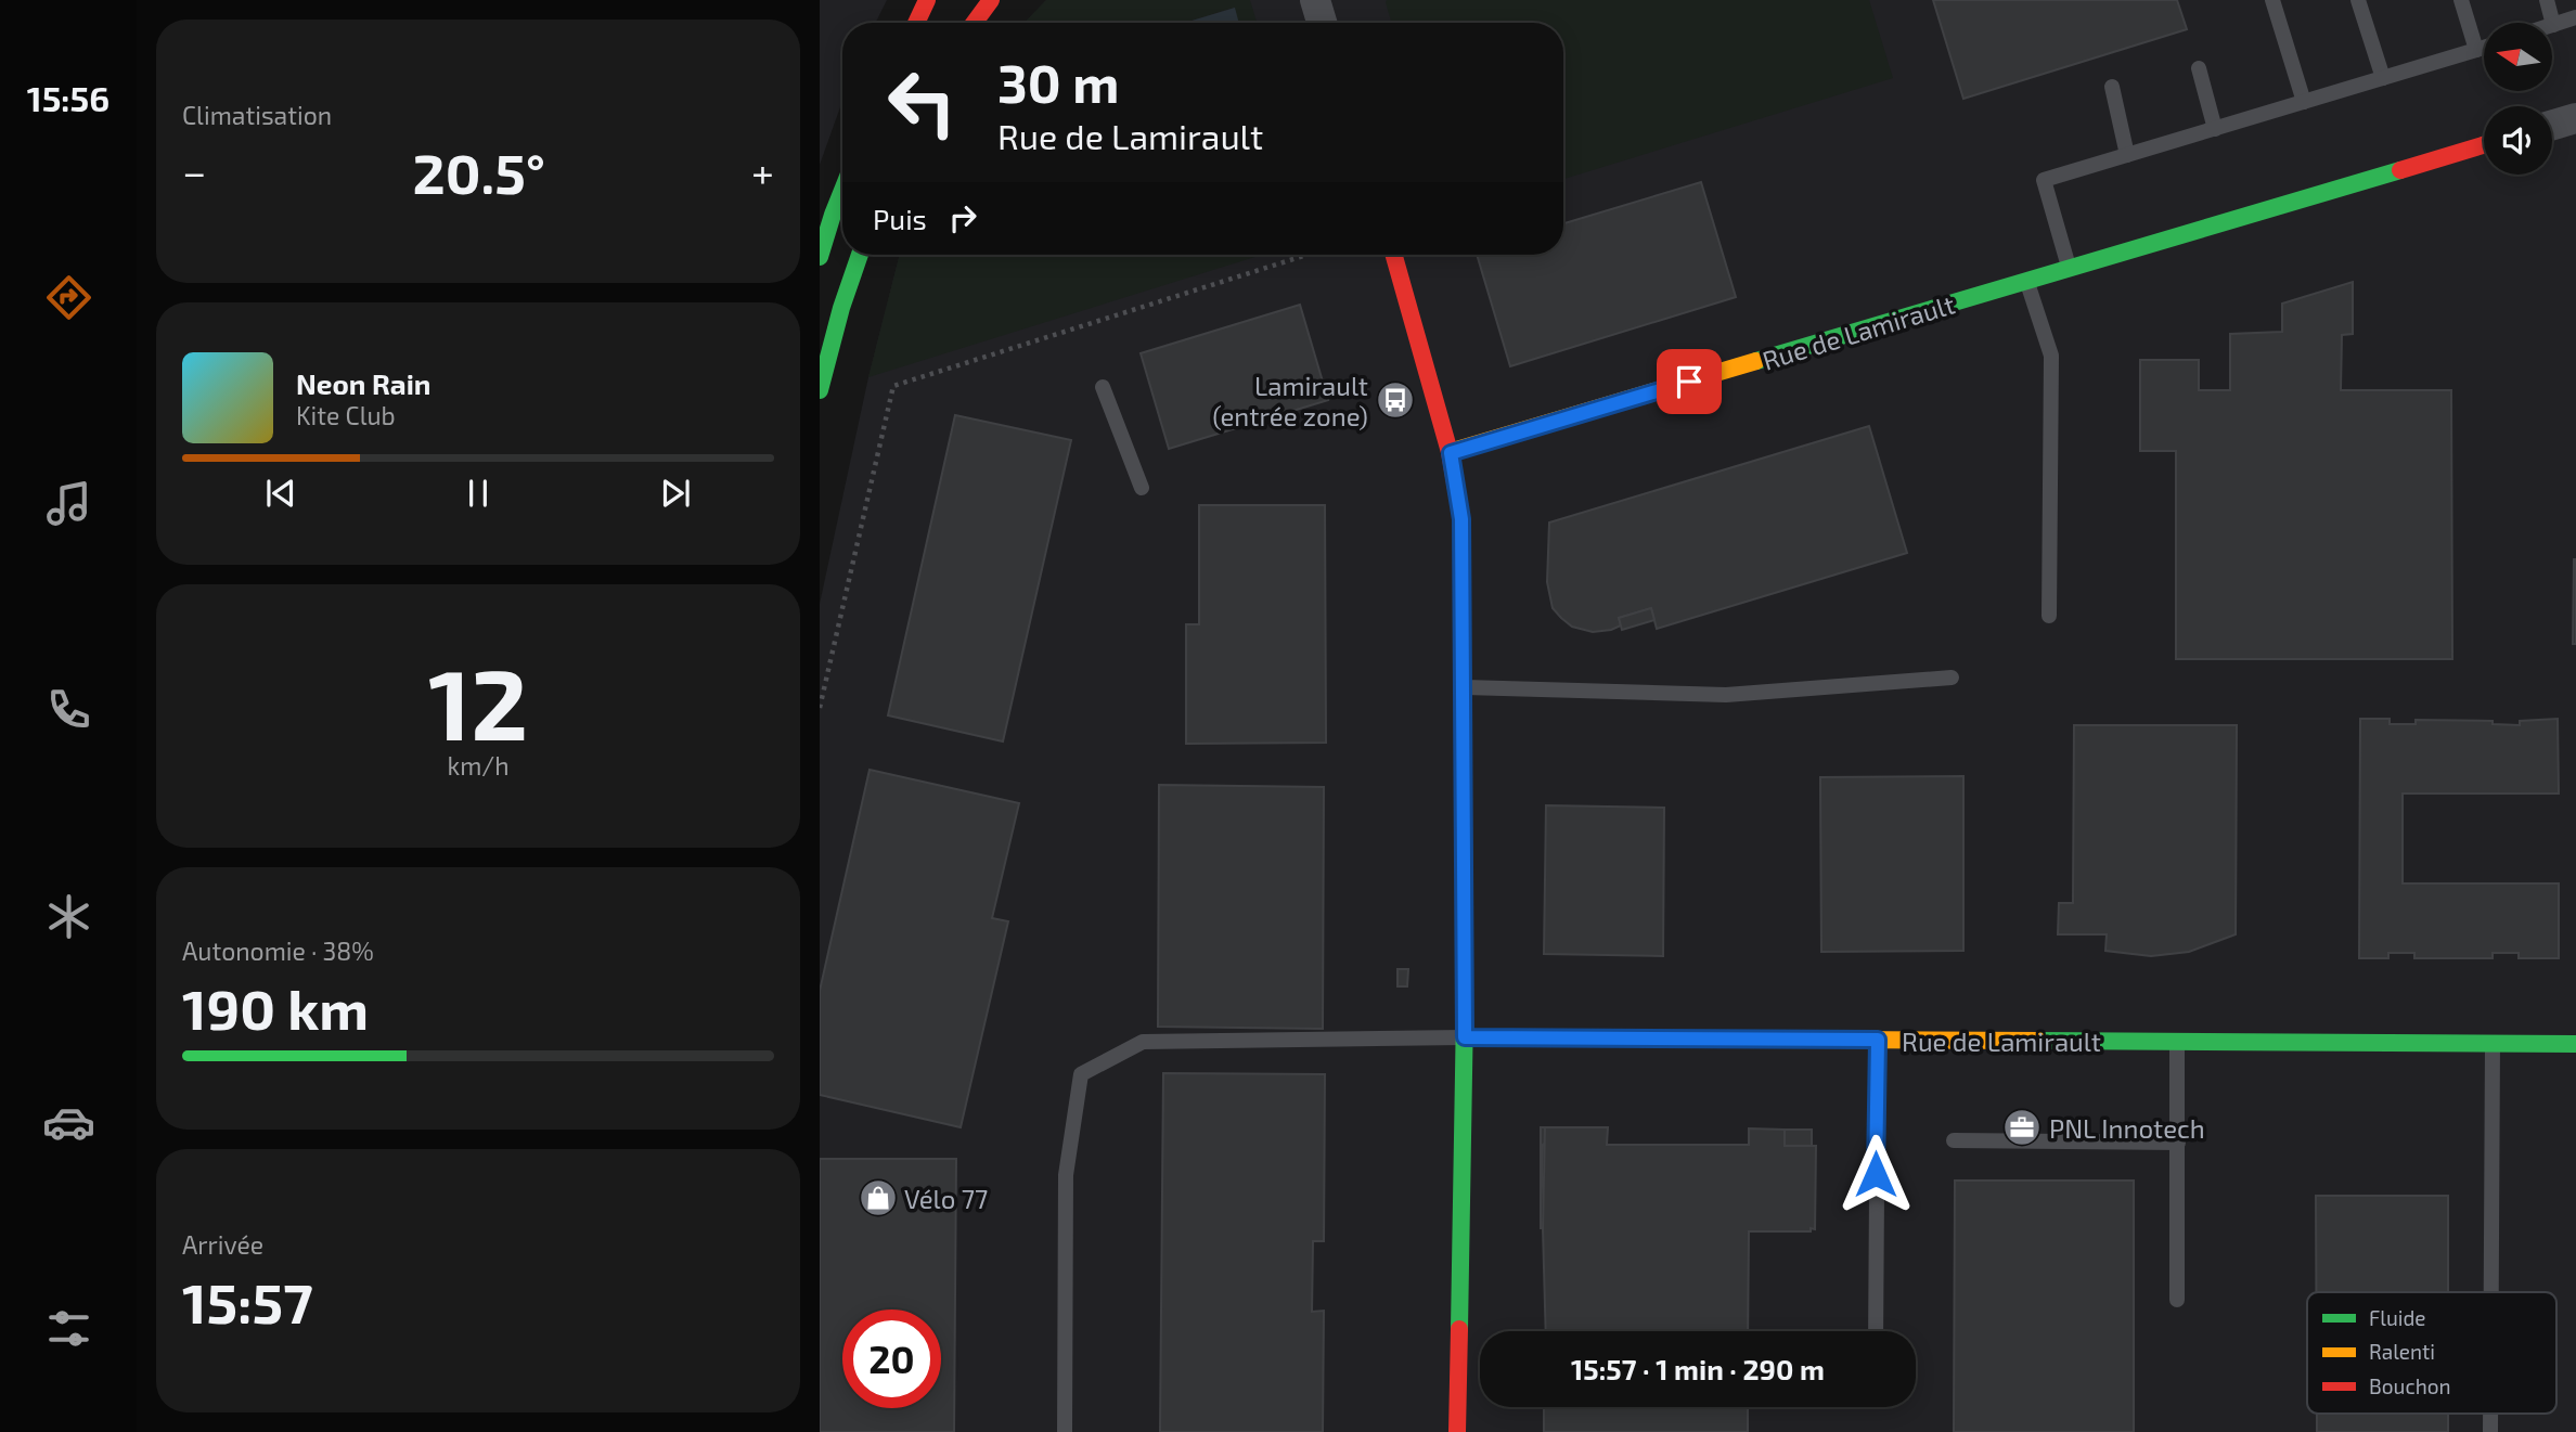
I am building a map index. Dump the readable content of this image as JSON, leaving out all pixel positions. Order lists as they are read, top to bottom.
{
  "streets": {
    "street": ["Rue de Lamirault"]
  },
  "places": {
    "bus stop": ["Lamirault (entrée zone)"],
    "office": ["PNL Innotech"],
    "shop": ["Vélo 77"]
  },
  "legend": ["Fluide", "Ralenti", "Bouchon"],
  "north": "left",
  "page": {
    "tabs": "15:56",
    "tile": [
      "Climatisation",
      ["12", "km/h"],
      ["Autonomie · 38%", "190 km"],
      ["Arrivée", "15:57"]
    ],
    "turn": ["30 m", "Rue de Lamirault"],
    "heat": ["−", "20.5°", "+"],
    "then": "Puis",
    "song": ["Neon Rain", "Kite Club"],
    "limit": "20",
    "trip": "15:57 · 1 min · 290 m"
  }
}
